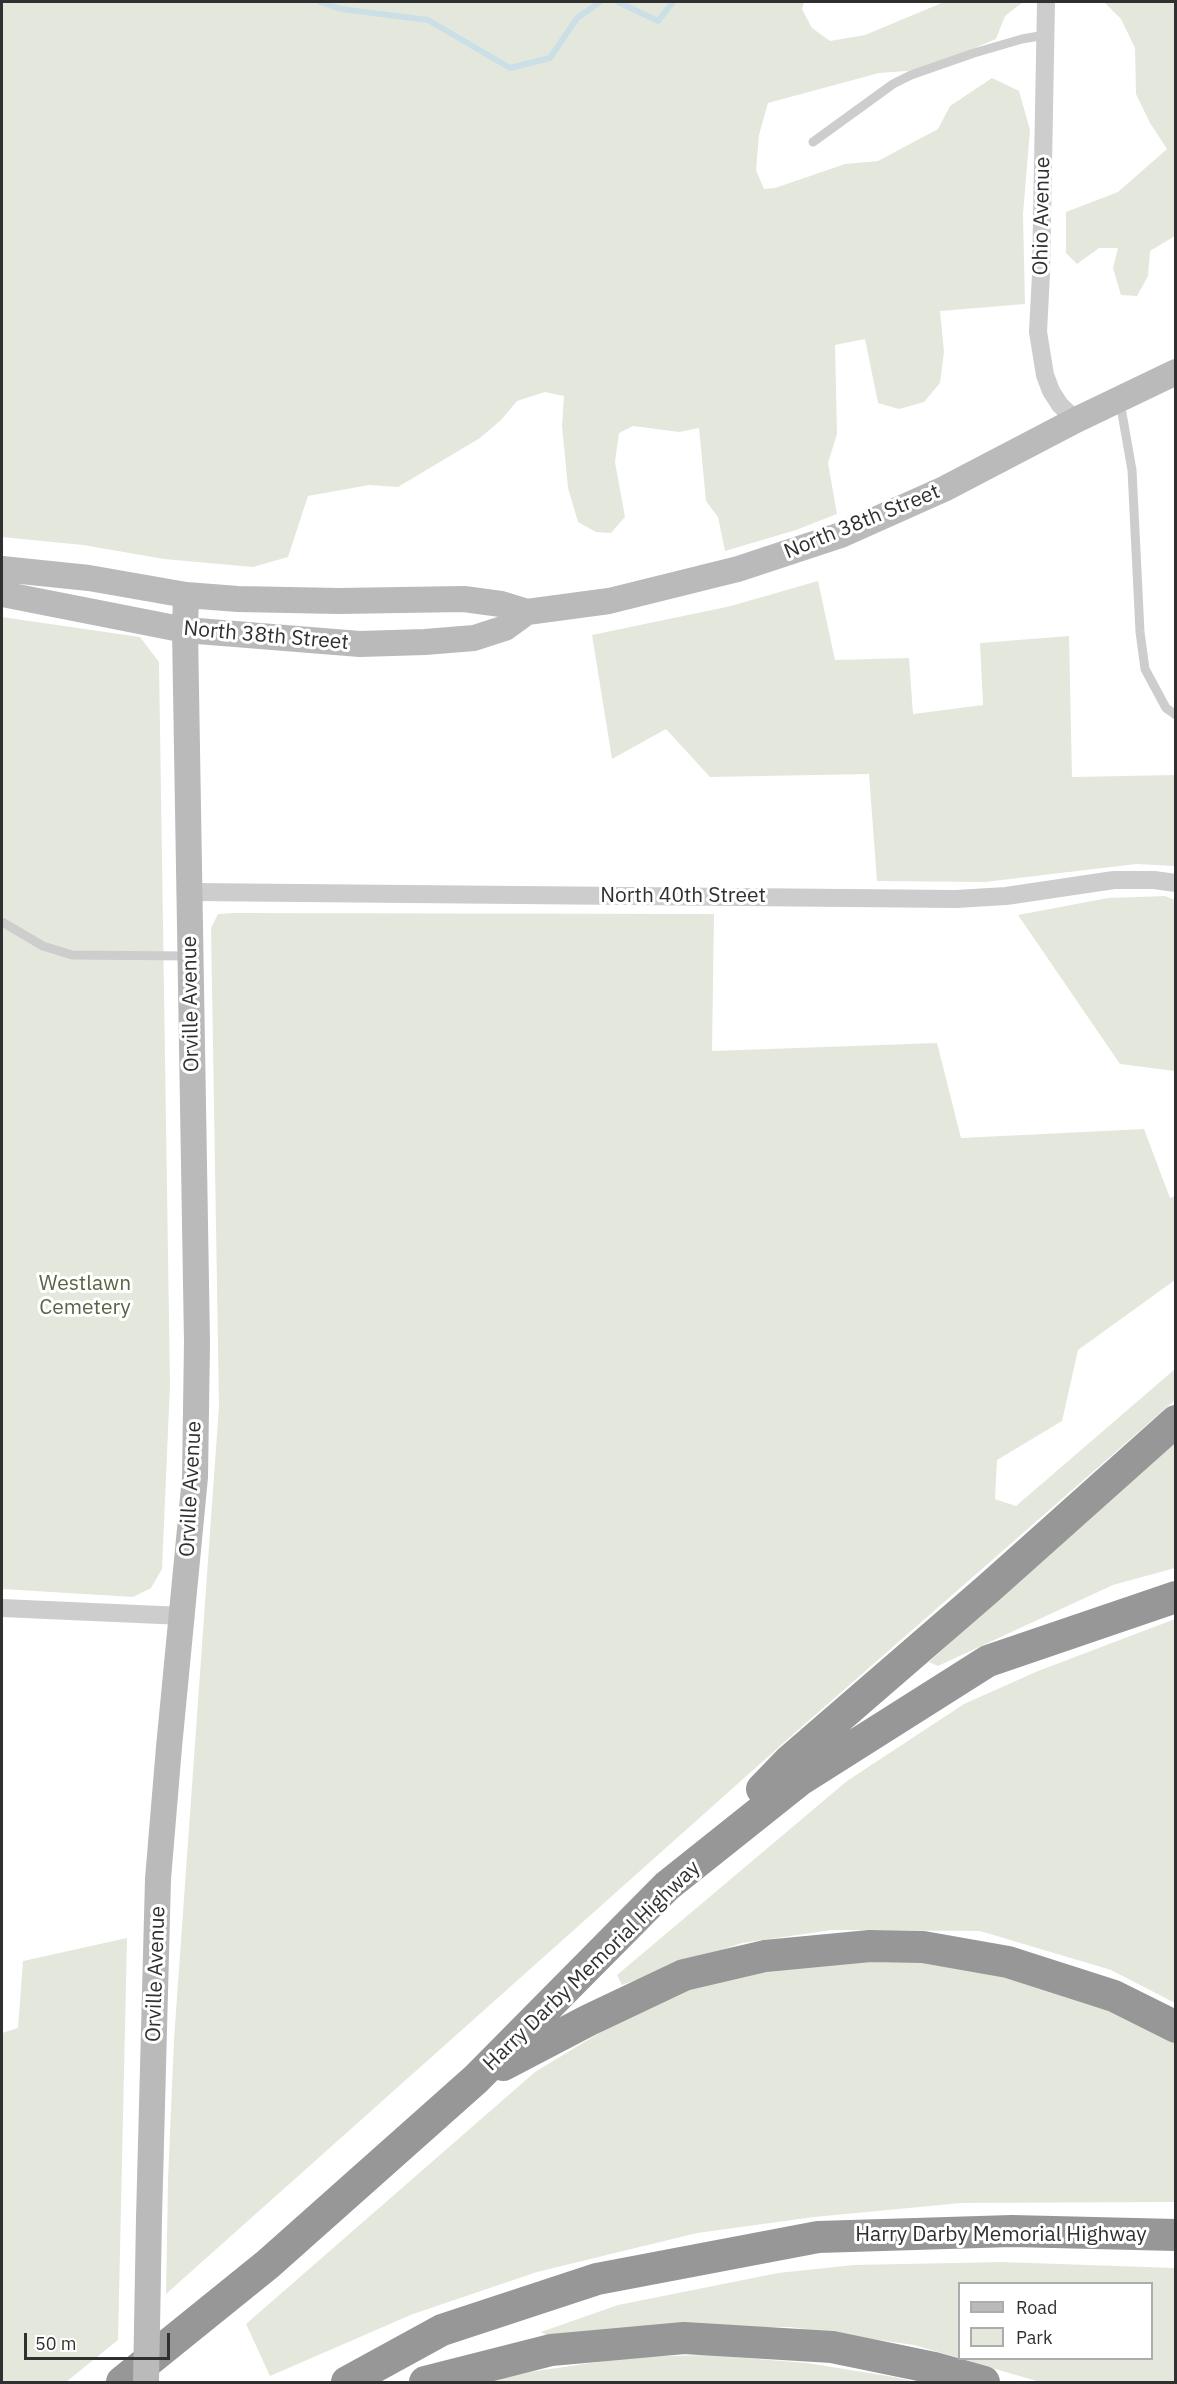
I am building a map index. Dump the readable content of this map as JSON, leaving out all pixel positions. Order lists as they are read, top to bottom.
{
  "streets": {
    "highway": ["Harry Darby Memorial Highway"],
    "street": [
      "Ohio Avenue",
      "North 38th Street",
      "North 40th Street",
      "Orville Avenue"
    ]
  },
  "crossings": [
    ["Ohio Avenue", "North 38th Street"],
    ["North 38th Street", "Orville Avenue"],
    ["North 40th Street", "Orville Avenue"]
  ],
  "parks": ["Westlawn Cemetery"],
  "legend": ["Road", "Park"],
  "scale_bar": "50 m"
}
